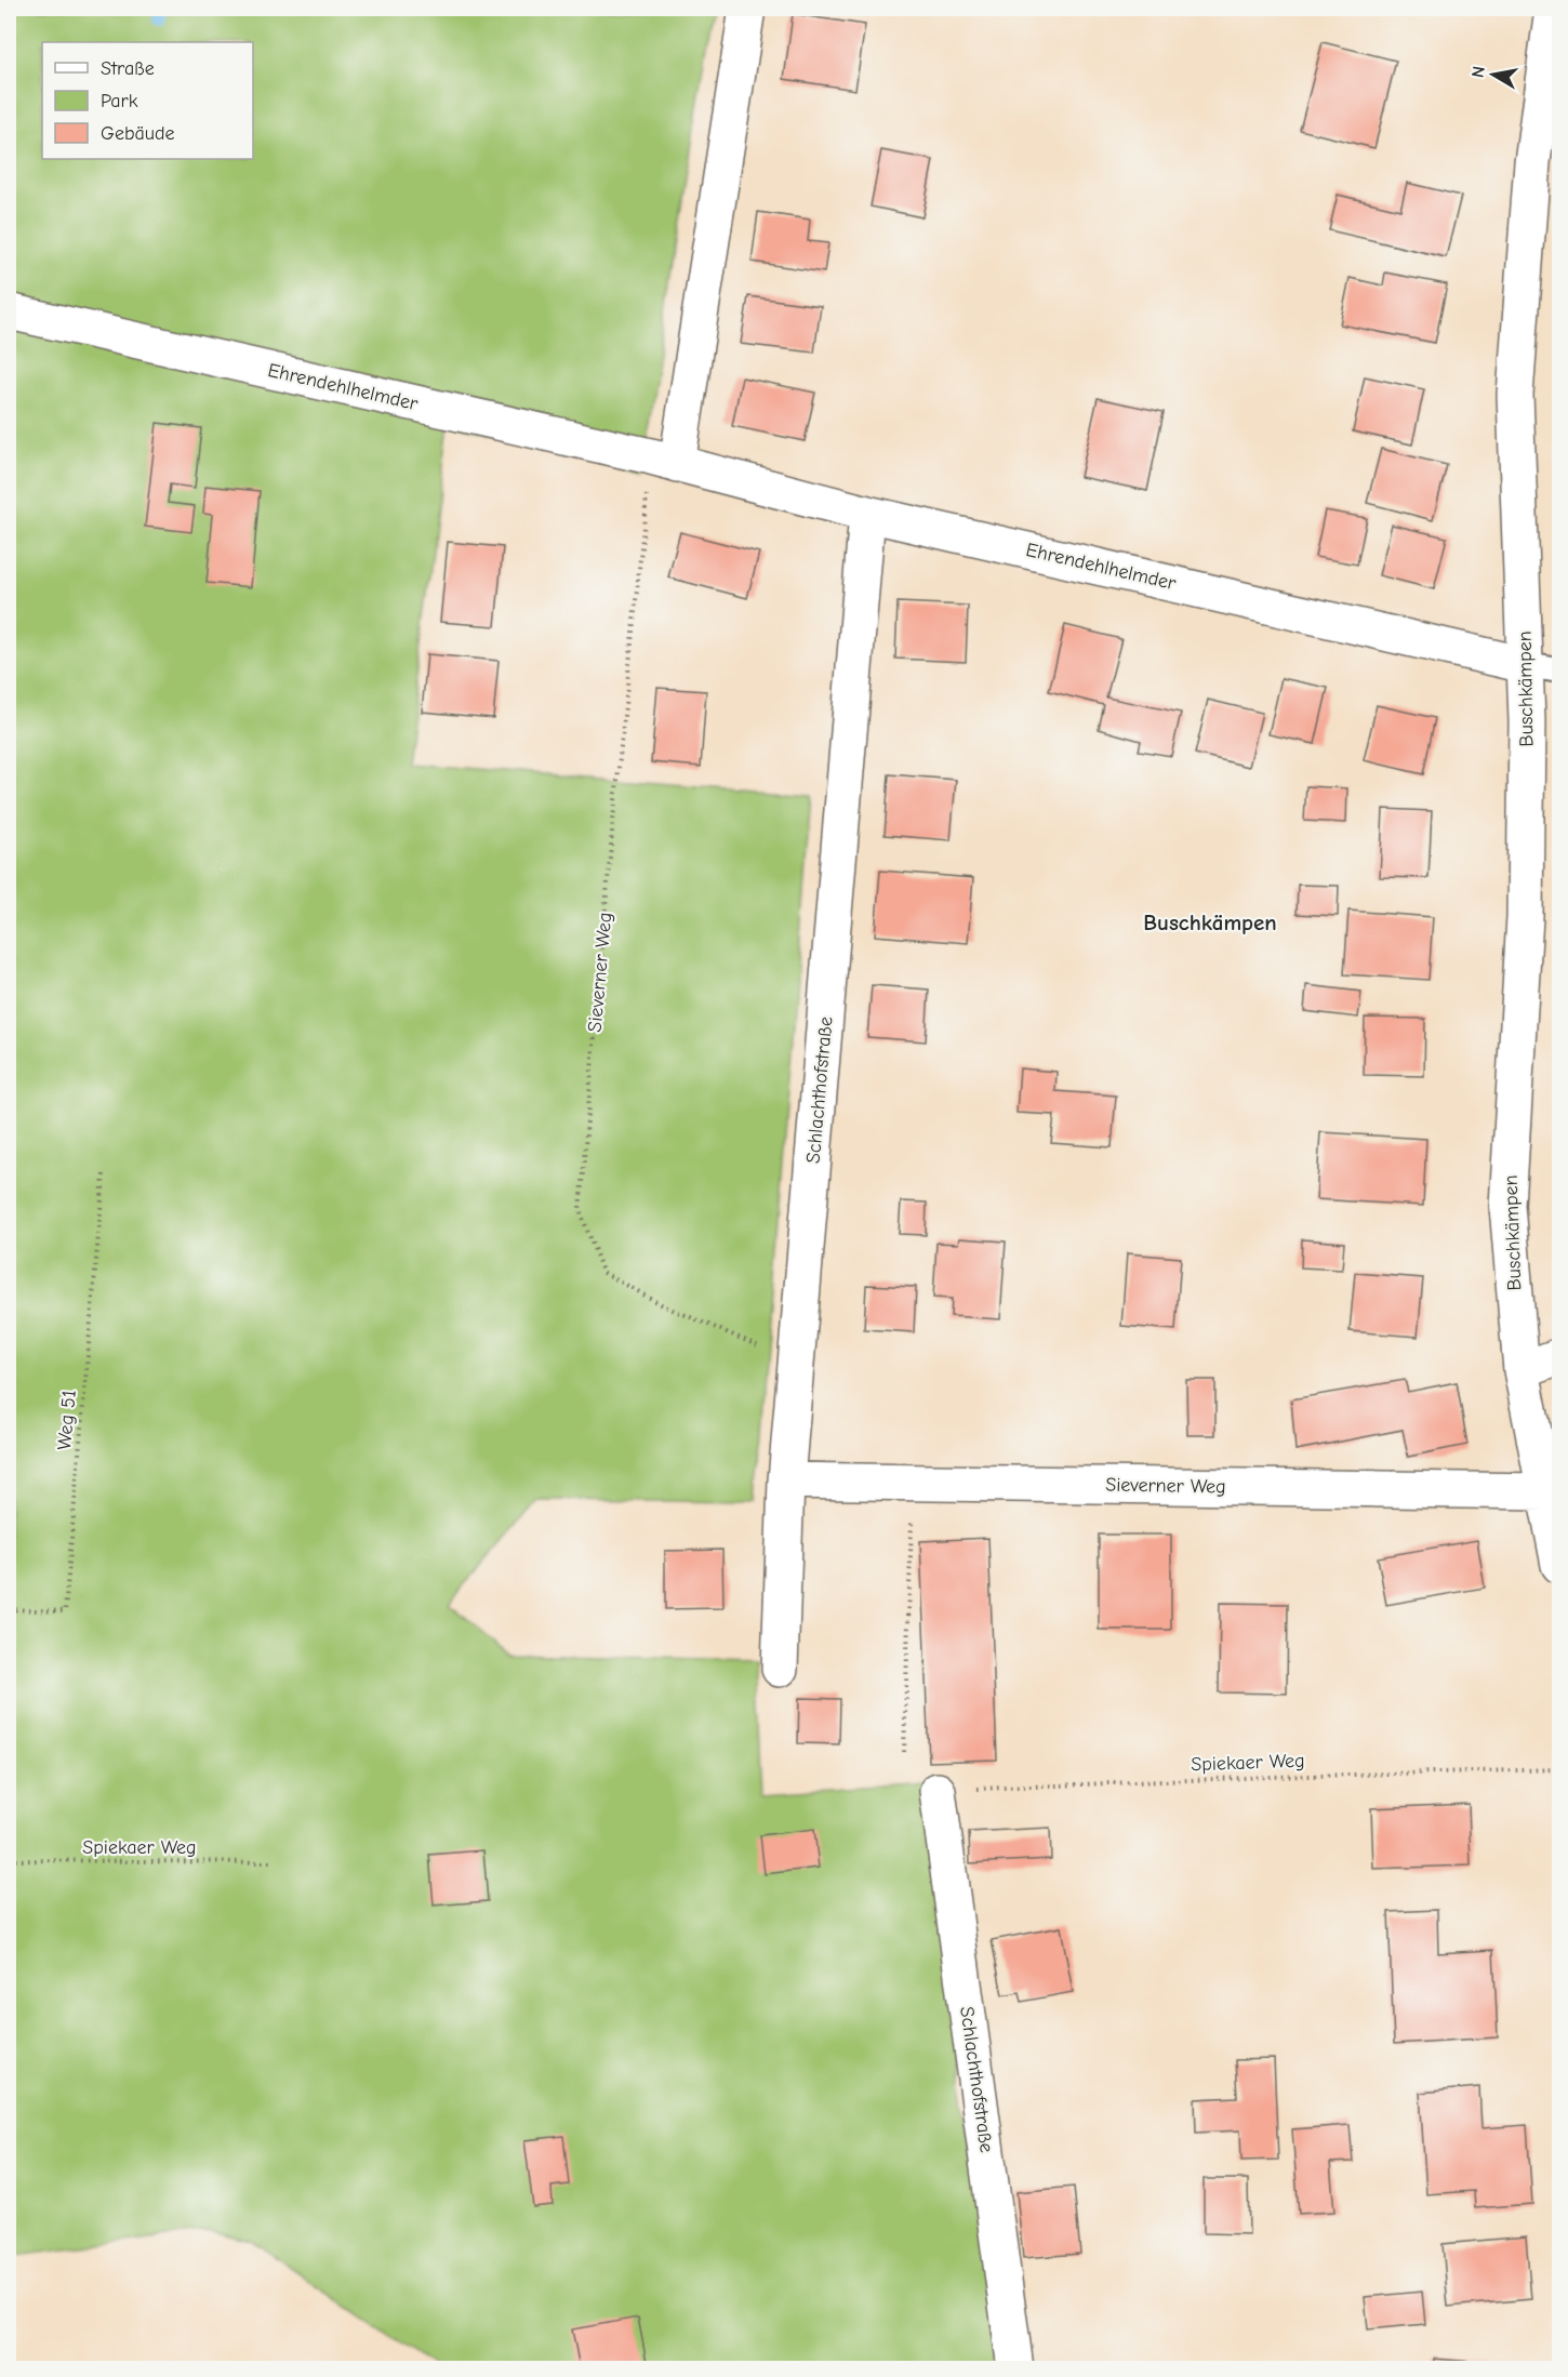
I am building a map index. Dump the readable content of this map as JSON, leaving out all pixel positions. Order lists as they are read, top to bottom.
{
  "streets": {
    "street": [
      "Ehrendehlhelmder",
      "Buschkämpen",
      "Sieverner Weg",
      "Schlachthofstraße"
    ],
    "path": ["Weg 51", "Spiekaer Weg"]
  },
  "crossings": [
    ["Ehrendehlhelmder", "Buschkämpen"],
    ["Ehrendehlhelmder", "Sieverner Weg"],
    ["Ehrendehlhelmder", "Schlachthofstraße"],
    ["Buschkämpen", "Sieverner Weg"],
    ["Sieverner Weg", "Schlachthofstraße"],
    ["Schlachthofstraße", "Spiekaer Weg"]
  ],
  "districts": ["Buschkämpen"],
  "legend": ["Straße", "Park", "Gebäude"],
  "north": "left"
}
